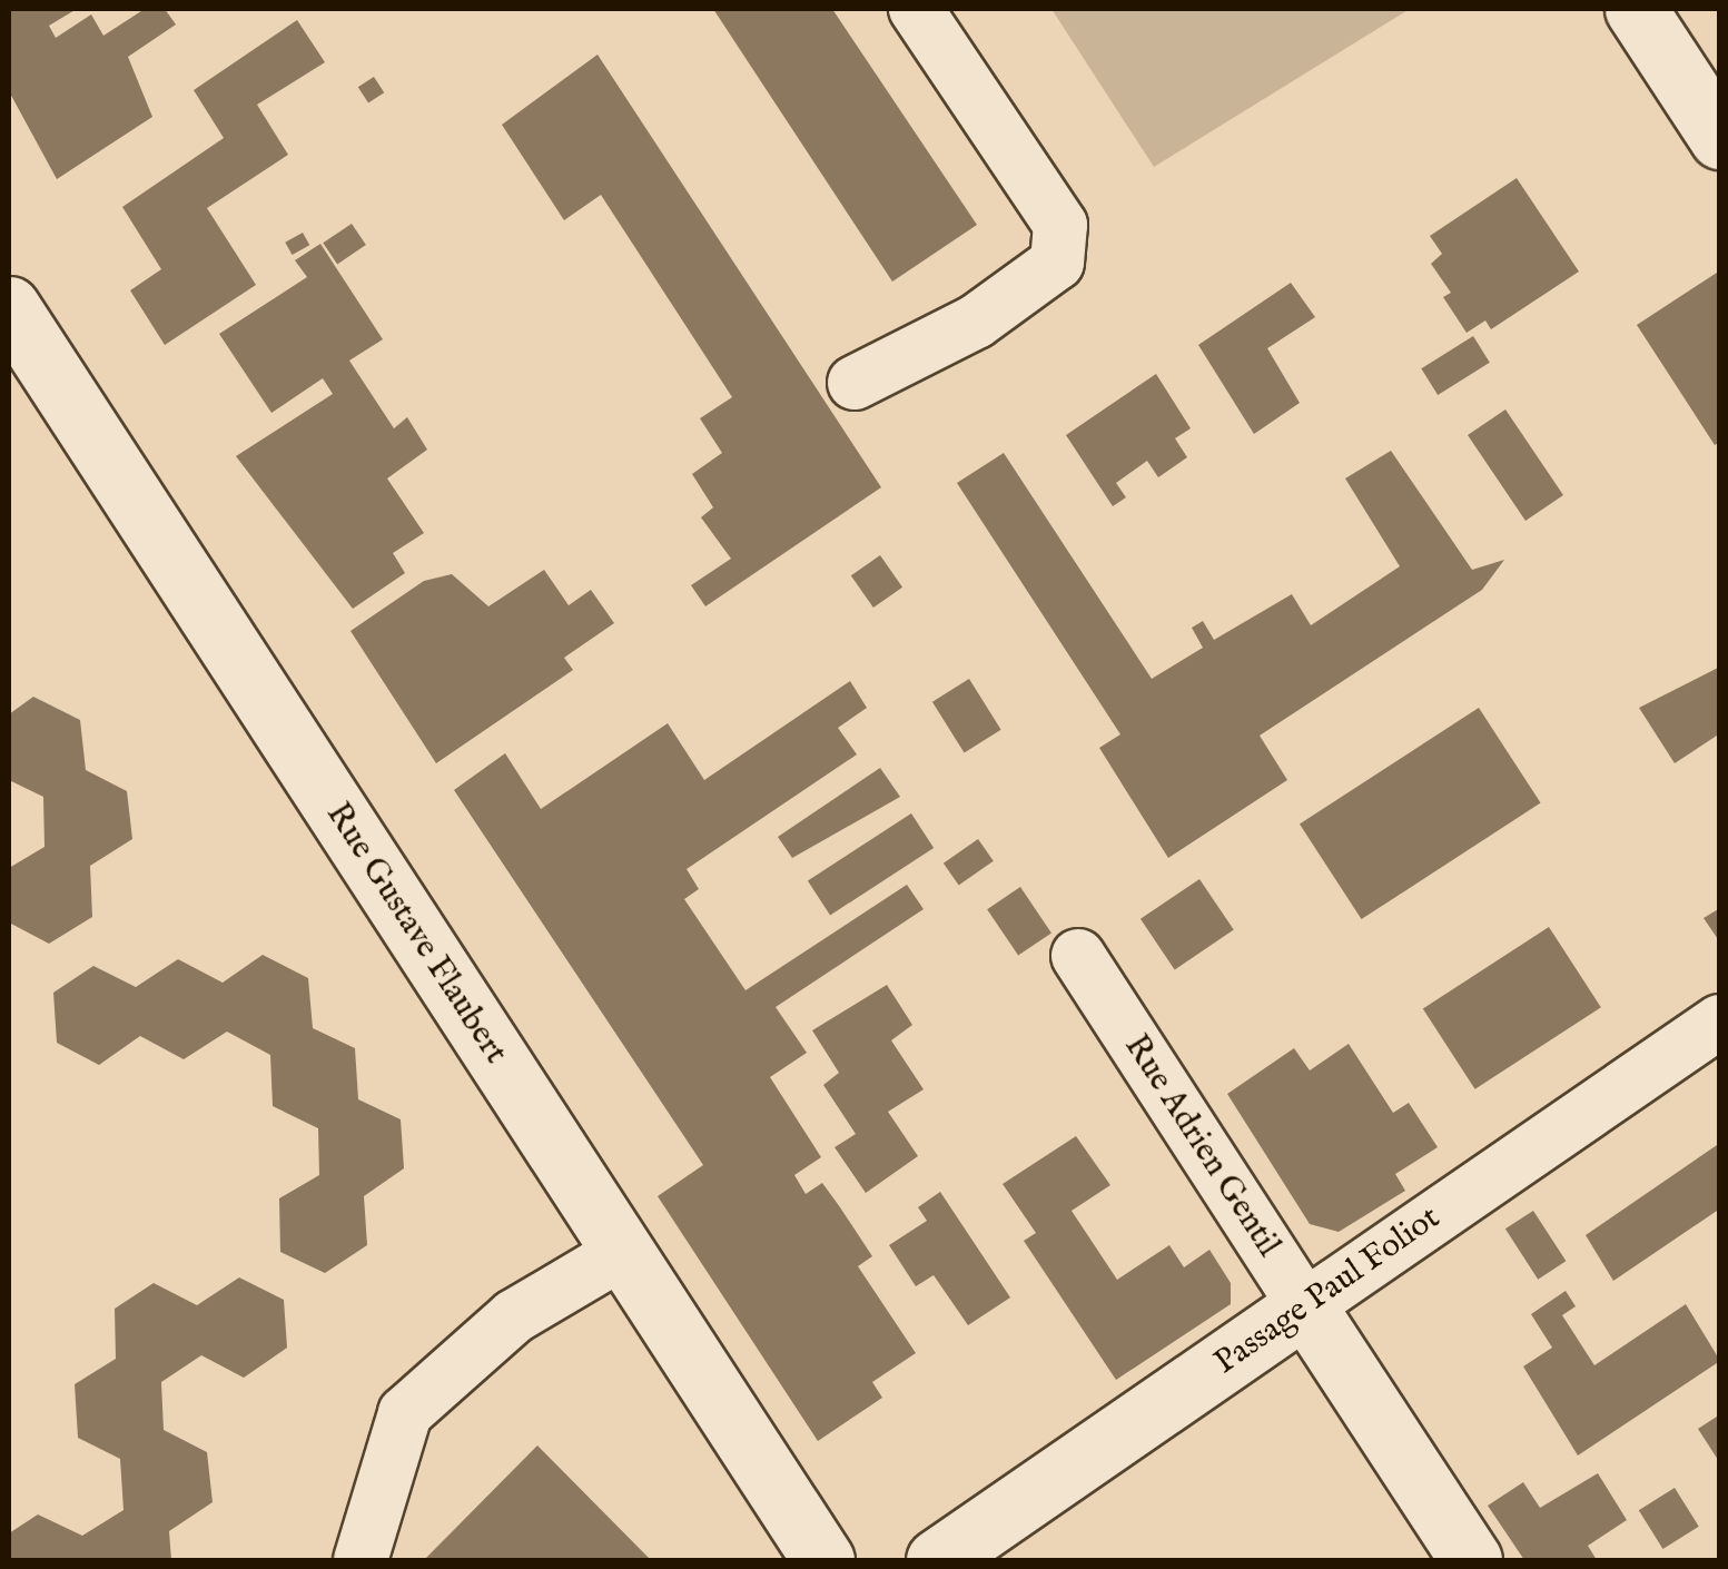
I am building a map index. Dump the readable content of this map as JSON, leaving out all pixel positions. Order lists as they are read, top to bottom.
{
  "streets": {
    "street": ["Rue Gustave Flaubert", "Rue Adrien Gentil", "Passage Paul Foliot"]
  },
  "crossings": [
    ["Rue Adrien Gentil", "Passage Paul Foliot"]
  ]
}
